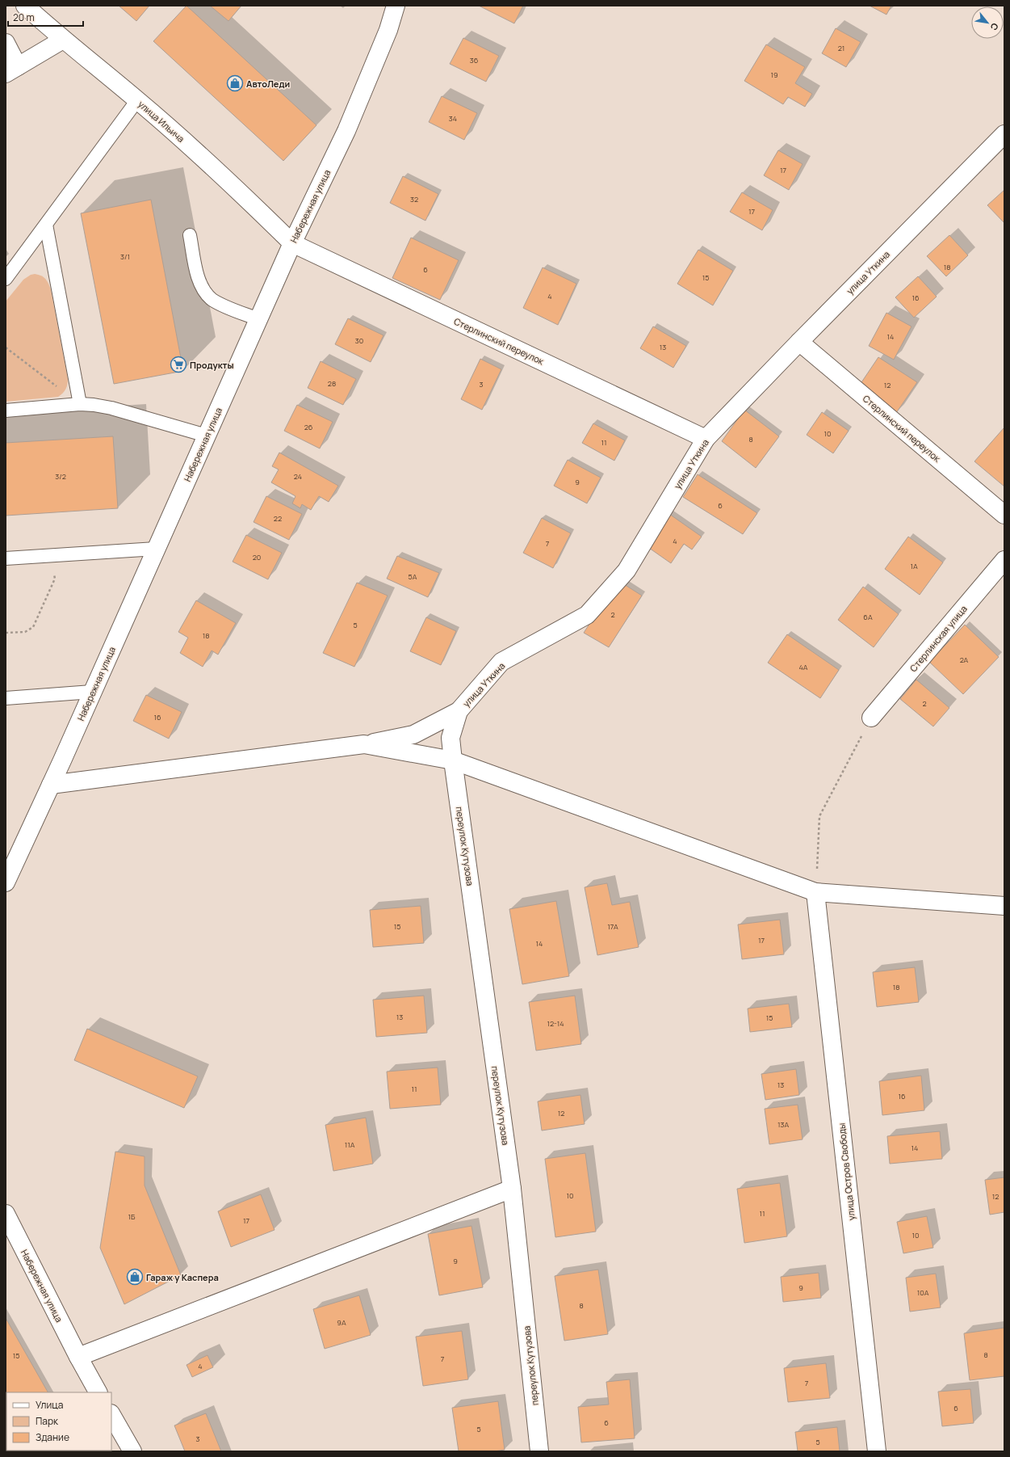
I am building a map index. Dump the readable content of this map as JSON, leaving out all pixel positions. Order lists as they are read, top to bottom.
{
  "streets": {
    "street": [
      "улица Ильича",
      "Набережная улица",
      "улица Уткина",
      "Стерлинский переулок",
      "Стерлинская улица",
      "переулок Кутузова",
      "улица Остров Свободы"
    ]
  },
  "crossings": [
    ["улица Ильича", "Набережная улица"],
    ["улица Ильича", "Стерлинский переулок"],
    ["Набережная улица", "Стерлинский переулок"],
    ["улица Уткина", "Стерлинский переулок"],
    ["улица Уткина", "переулок Кутузова"]
  ],
  "places": {
    "shop": ["АвтоЛеди", "Гараж у Каспера"],
    "supermarket": ["Продукты"]
  },
  "house_numbers": [
    "21",
    "36",
    "19",
    "34",
    "17",
    "32",
    "17",
    "3/1",
    "18",
    "6",
    "15",
    "4",
    "16",
    "14",
    "30",
    "13",
    "28",
    "3",
    "12",
    "26",
    "10",
    "8",
    "11",
    "3/2",
    "24",
    "9",
    "6",
    "22",
    "4",
    "7",
    "20",
    "1А",
    "5А",
    "2",
    "6А",
    "5",
    "18",
    "2А",
    "4А",
    "2",
    "16",
    "15",
    "17А",
    "17",
    "14",
    "18",
    "13",
    "15",
    "12-14",
    "13",
    "11",
    "16",
    "12",
    "13А",
    "11А",
    "14",
    "10",
    "12",
    "11",
    "1Б",
    "17",
    "10",
    "9",
    "9",
    "10А",
    "8",
    "9А",
    "8",
    "15",
    "7",
    "4",
    "7",
    "6",
    "6",
    "5",
    "3",
    "5"
  ],
  "legend": ["Улица", "Парк", "Здание"],
  "scale_bar": "20 m",
  "north": "bottom right"
}
